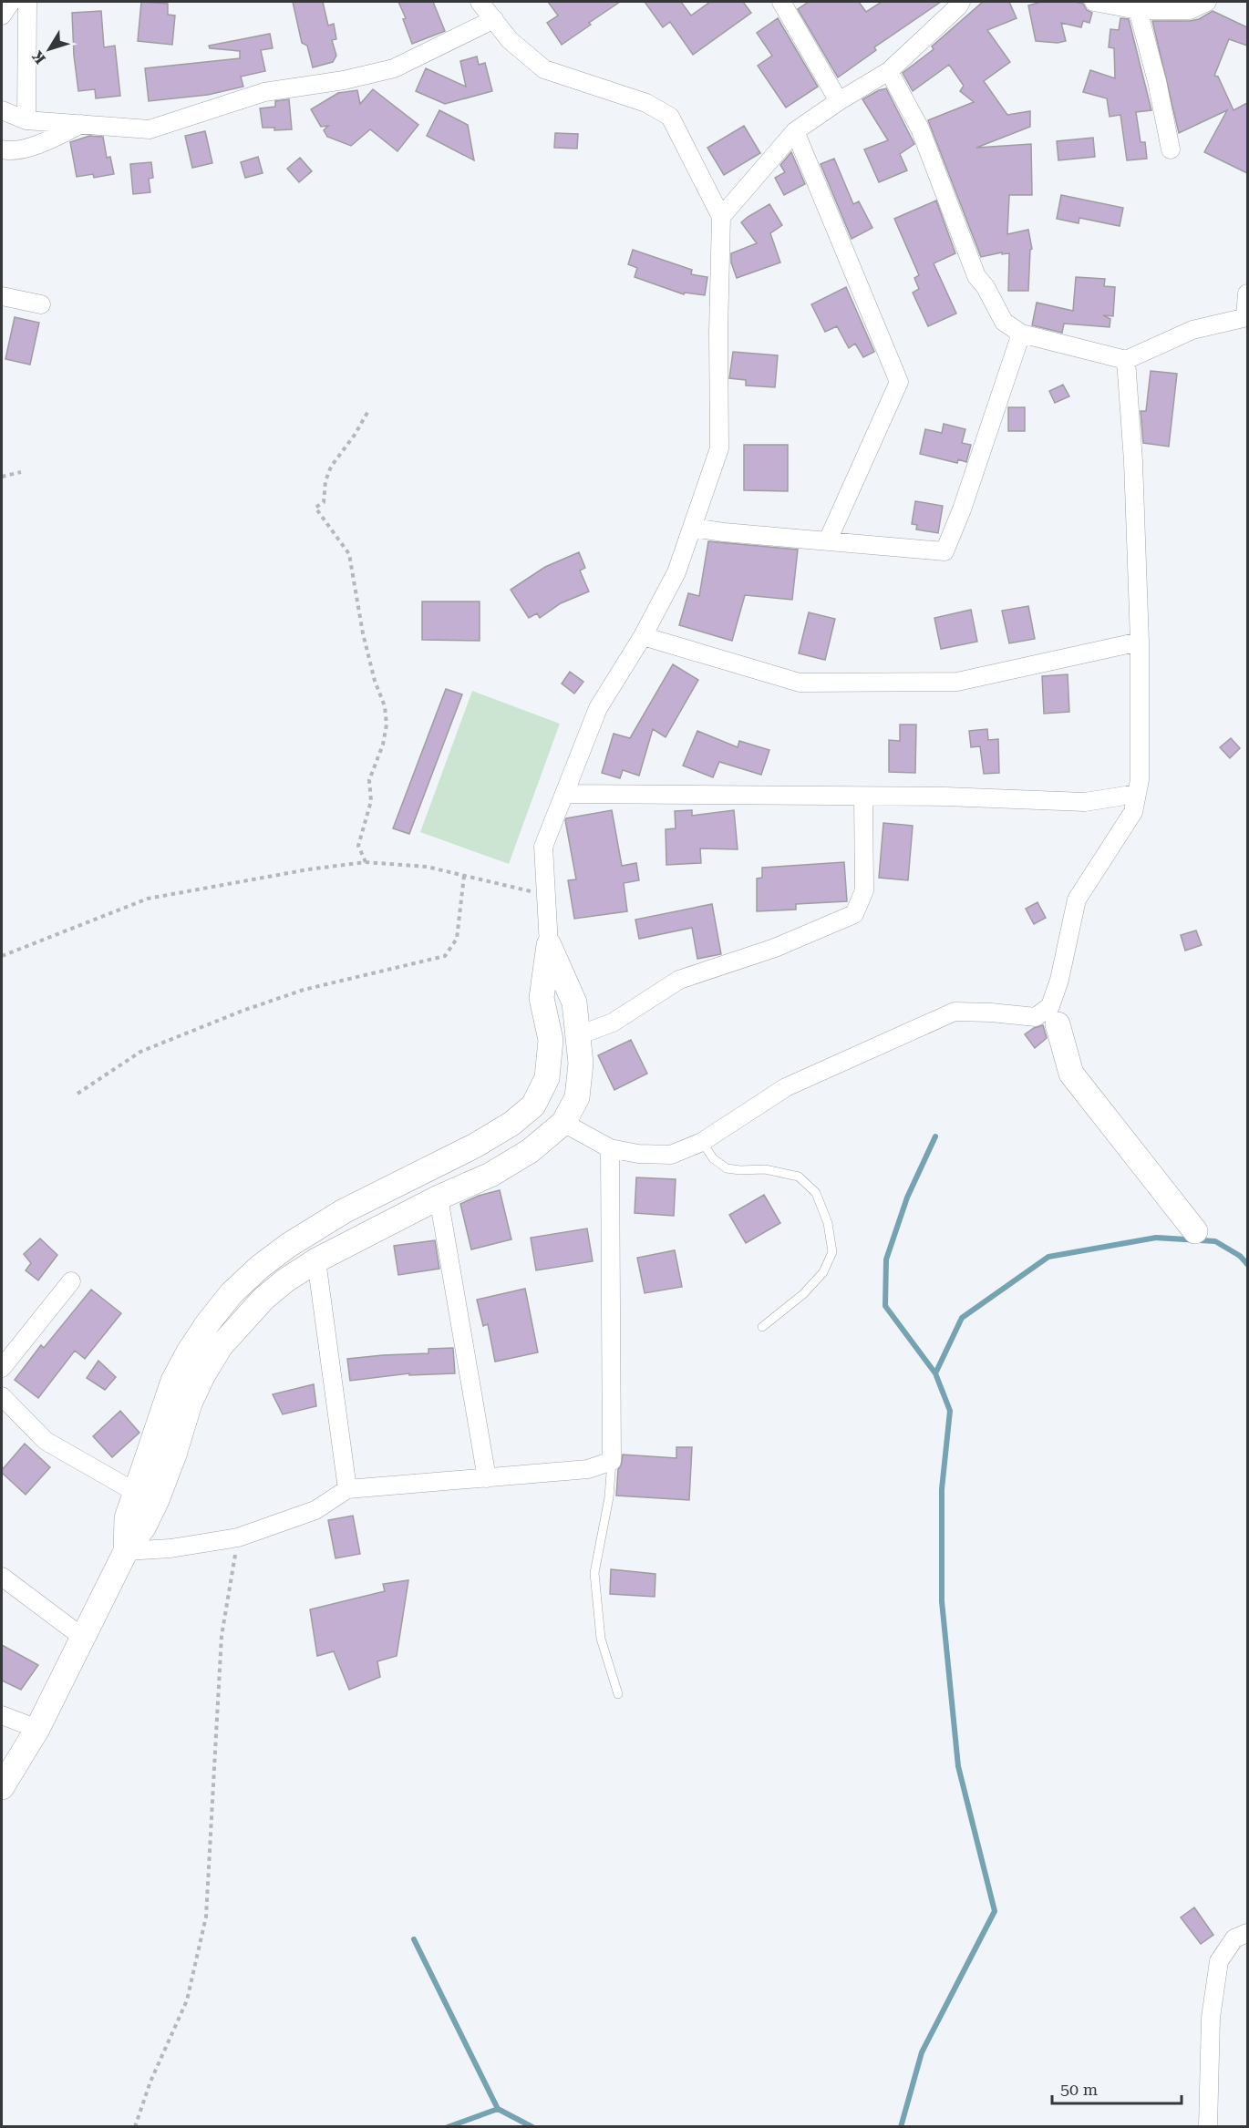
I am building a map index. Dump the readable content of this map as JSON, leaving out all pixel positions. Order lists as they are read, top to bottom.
{
  "scale_bar": "50 m",
  "north": "bottom left"
}
